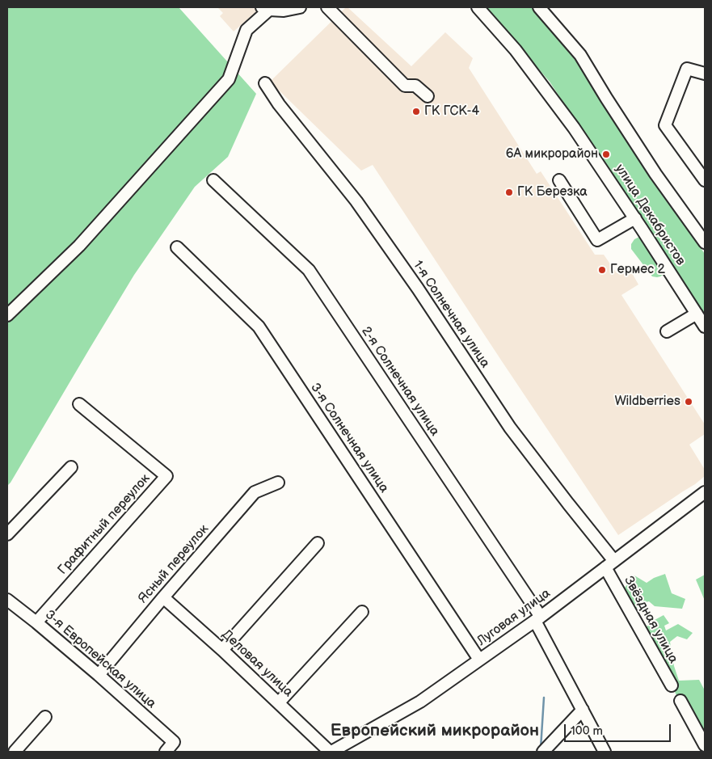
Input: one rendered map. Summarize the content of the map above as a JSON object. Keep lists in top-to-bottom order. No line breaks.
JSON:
{"streets":{"street":["улица Декабристов","1-я Солнечная улица","2-я Солнечная улица","3-я Солнечная улица","Графитный переулок","Ясный переулок","Луговая улица","Звёздная улица","3-я Европейская улица","Деловая улица"]},"crossings":[["1-я Солнечная улица","Луговая улица"],["1-я Солнечная улица","Звёздная улица"],["2-я Солнечная улица","Луговая улица"],["3-я Солнечная улица","Луговая улица"],["Графитный переулок","3-я Европейская улица"],["Ясный переулок","3-я Европейская улица"],["Ясный переулок","Деловая улица"],["Луговая улица","Звёздная улица"],["Луговая улица","Деловая улица"]],"districts":["Европейский микрорайон"],"places":["ГК ГСК-4","6А микрорайон","ГК Березка","Гермес 2","Wildberries"],"scale_bar":"100 m"}
